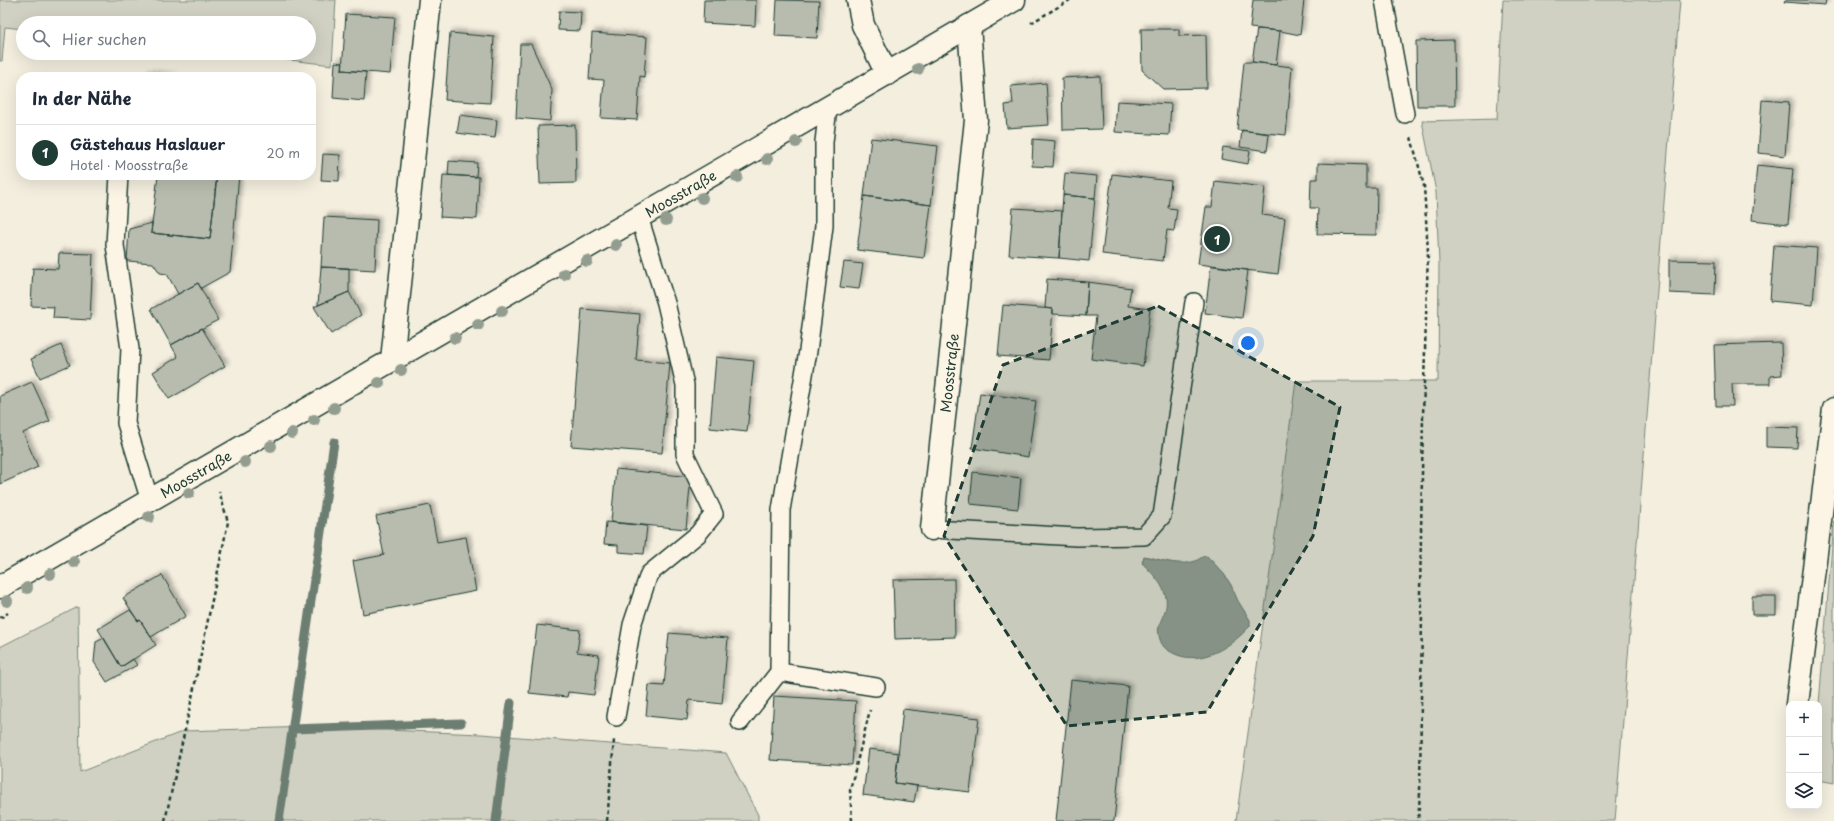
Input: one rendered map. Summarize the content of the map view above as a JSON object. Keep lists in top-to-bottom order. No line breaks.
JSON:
{"streets":{"street":["Moosstraße"]},"page":{"search":"Hier suchen","heading":"In der Nähe","list":[{"mark":"1","name":"Gästehaus Haslauer","note":"Hotel · Moosstraße","value":"20 m"}],"pins":"1","map_buttons":["+","−"]}}
